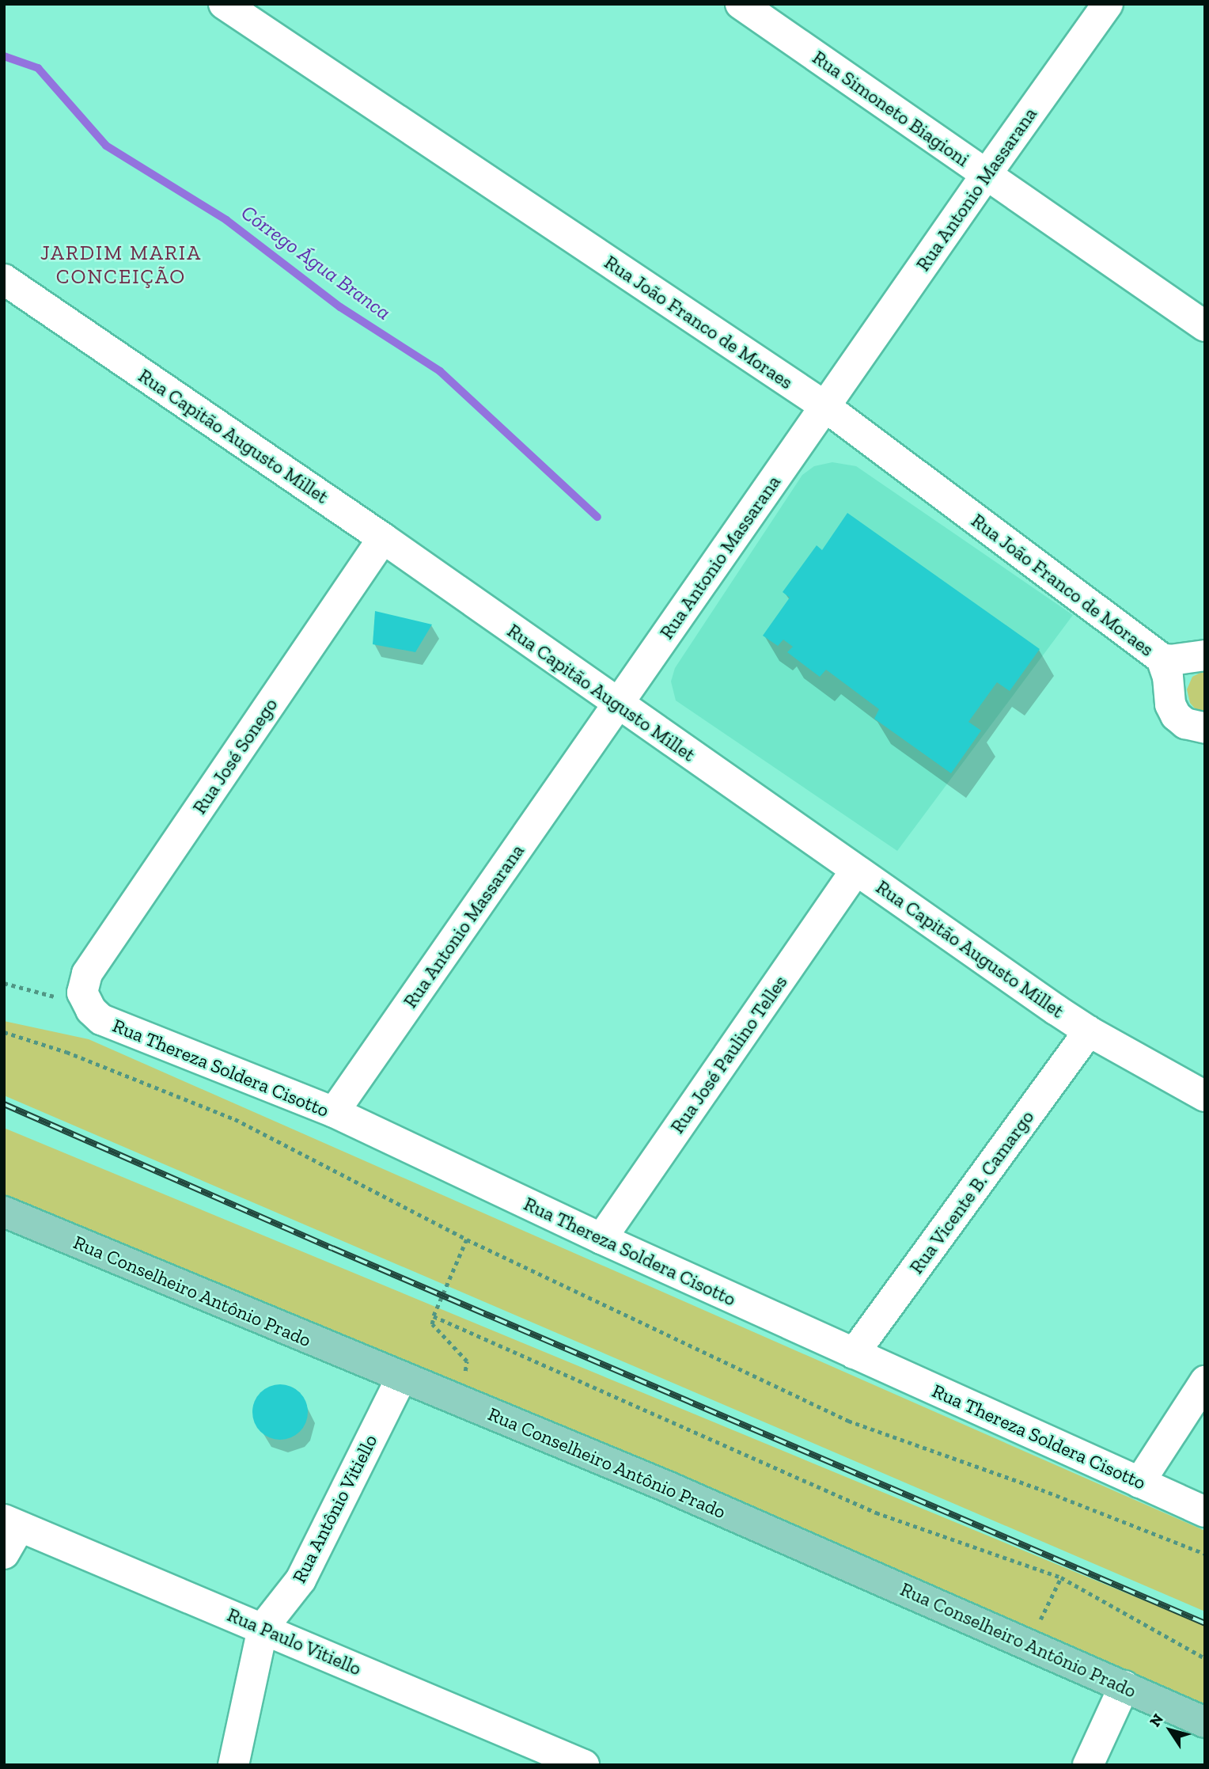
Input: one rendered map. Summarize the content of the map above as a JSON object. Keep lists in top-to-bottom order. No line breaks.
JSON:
{"streets":{"main road":["Rua Conselheiro Antônio Prado"],"street":["Rua Simoneto Biagioni","Rua Antonio Massarana","Rua João Franco de Moraes","Rua Capitão Augusto Millet","Rua José Sonego","Rua José Paulino Telles","Rua Thereza Soldera Cisotto","Rua Vicente B. Camargo","Rua Antônio Vitiello","Rua Paulo Vitiello"]},"crossings":[["Rua Simoneto Biagioni","Rua Antonio Massarana"],["Rua Antonio Massarana","Rua João Franco de Moraes"],["Rua Antonio Massarana","Rua Capitão Augusto Millet"],["Rua Antonio Massarana","Rua Thereza Soldera Cisotto"],["Rua Capitão Augusto Millet","Rua José Sonego"],["Rua Capitão Augusto Millet","Rua José Paulino Telles"],["Rua Capitão Augusto Millet","Rua Vicente B. Camargo"],["Rua José Sonego","Rua Thereza Soldera Cisotto"],["Rua José Paulino Telles","Rua Thereza Soldera Cisotto"],["Rua Thereza Soldera Cisotto","Rua Vicente B. Camargo"],["Rua Conselheiro Antônio Prado","Rua Antônio Vitiello"],["Rua Antônio Vitiello","Rua Paulo Vitiello"]],"districts":["JARDIM MARIA CONCEIÇÃO"],"water":["Córrego Água Branca"],"north":"top left"}
